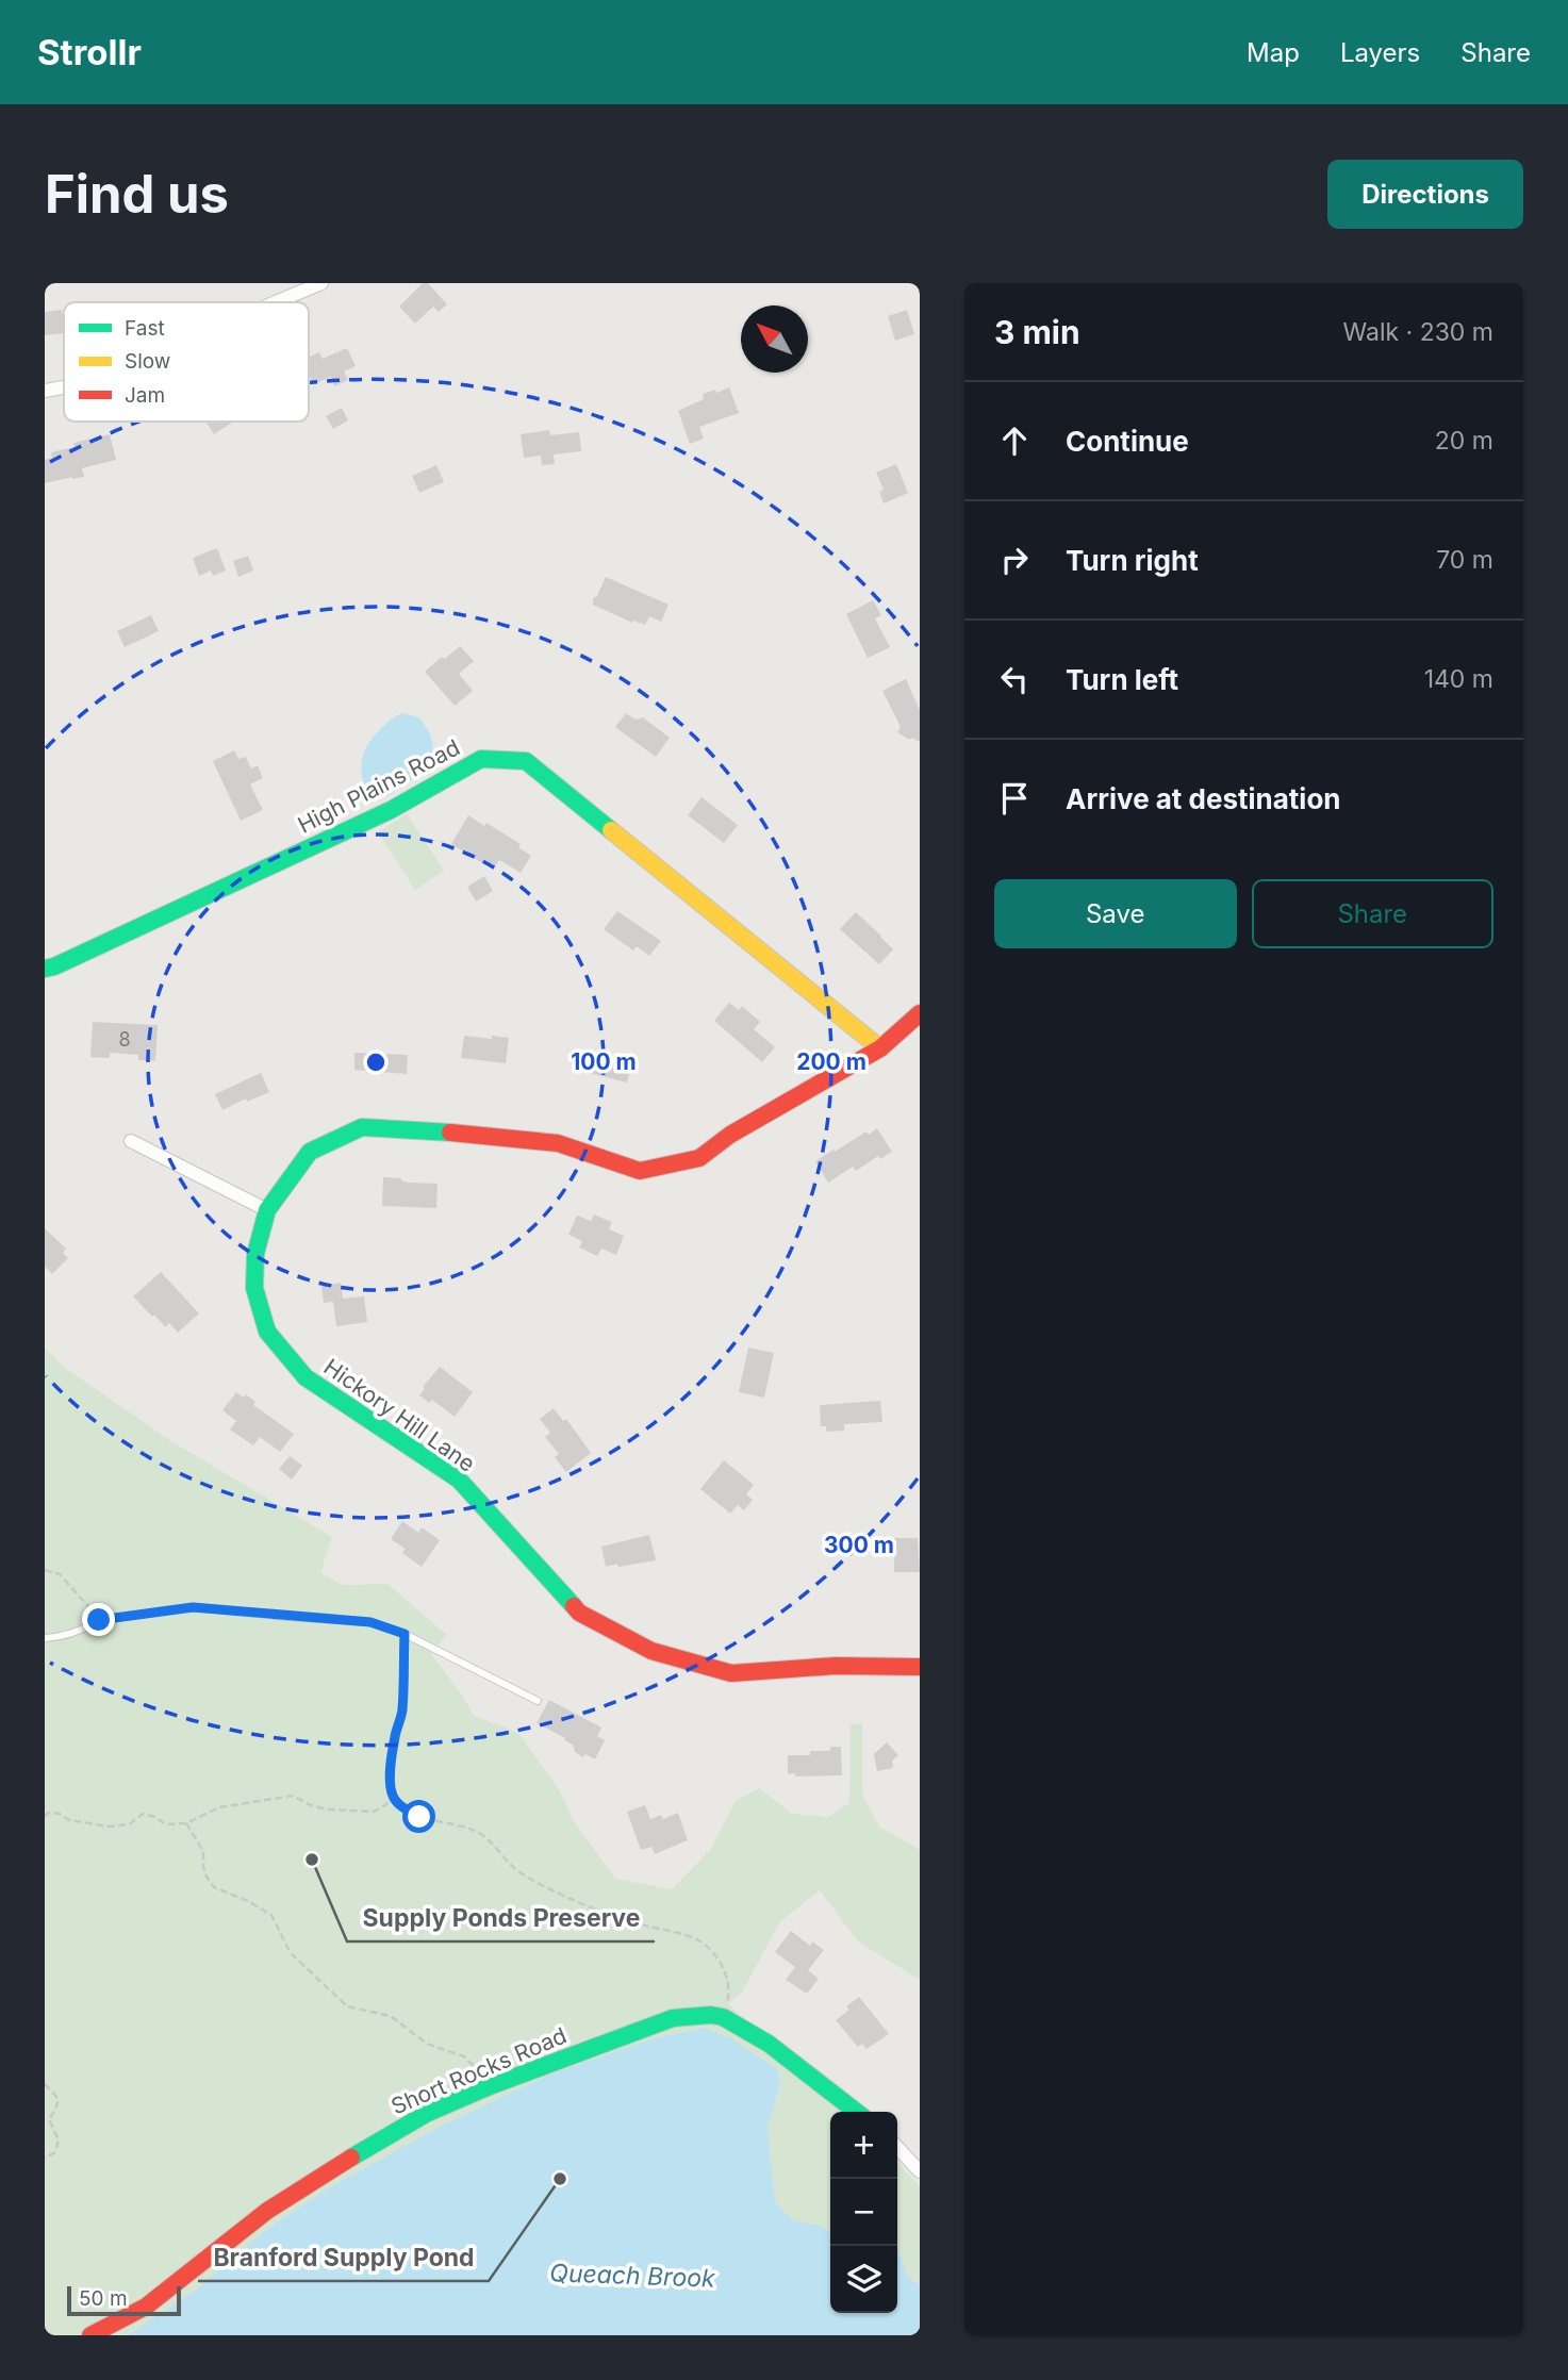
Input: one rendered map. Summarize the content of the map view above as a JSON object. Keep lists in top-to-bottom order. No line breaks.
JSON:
{"streets":{"street":["High Plains Road","Hickory Hill Lane","Short Rocks Road"]},"crossings":[["High Plains Road","Hickory Hill Lane"]],"water":["Queach Brook"],"places":["Supply Ponds Preserve","Branford Supply Pond"],"house_numbers":["8"],"legend":["Fast","Slow","Jam"],"scale_bar":"50 m","north":"top left","page":{"header":"Strollr","nav":["Map","Layers","Share"],"buttons":["Directions",["Save","Share"]],"title":"Find us","heading":["3 min","Walk · 230 m"],"list":[["Continue","20 m"],["Turn right","70 m"],["Turn left","140 m"],"Arrive at destination"],"map_buttons":["+","−"],"scale":"50 m"},"rings":["100 m","200 m","300 m"]}
